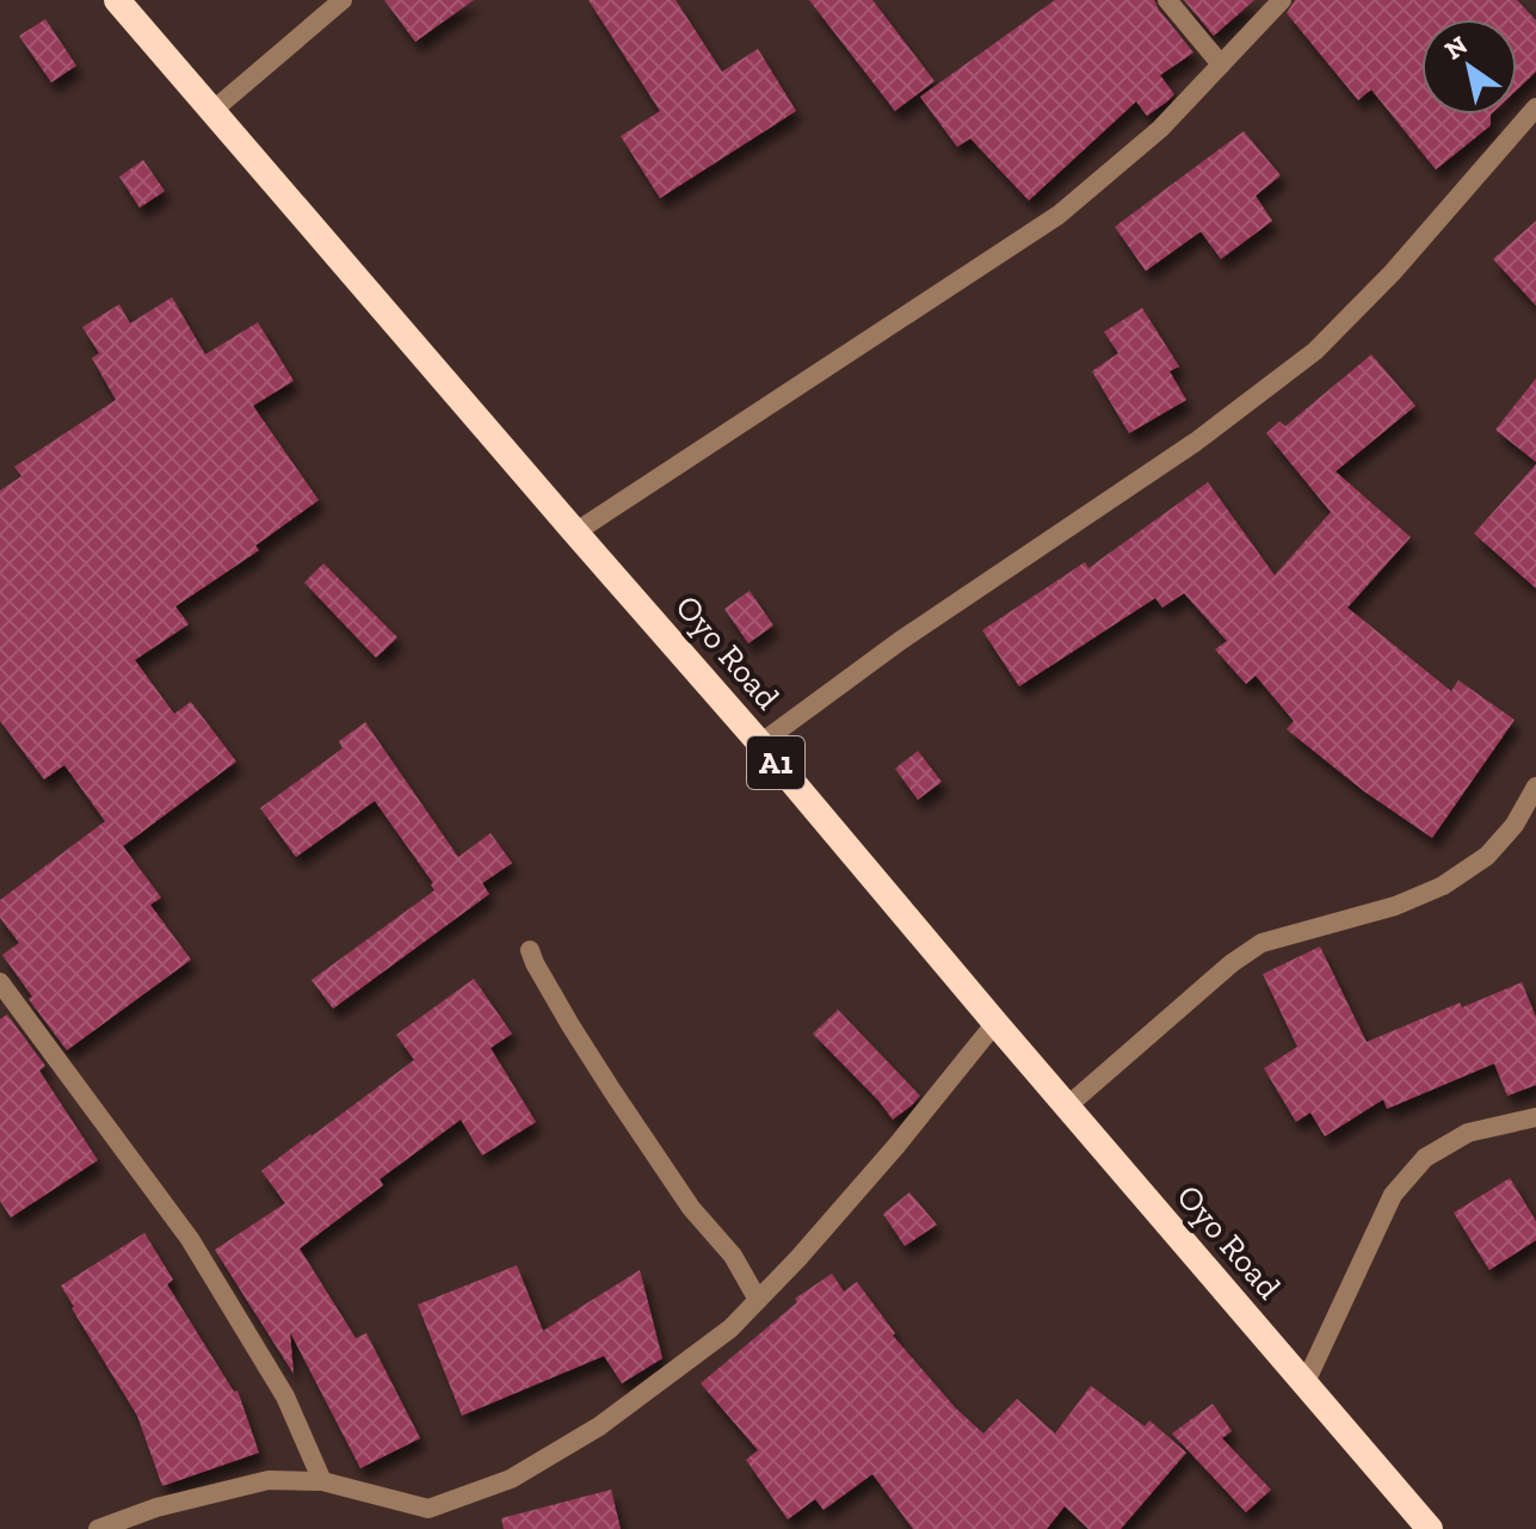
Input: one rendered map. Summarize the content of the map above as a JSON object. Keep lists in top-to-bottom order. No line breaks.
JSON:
{"streets":{"highway":["Oyo Road","A1"]},"north":"top left"}
